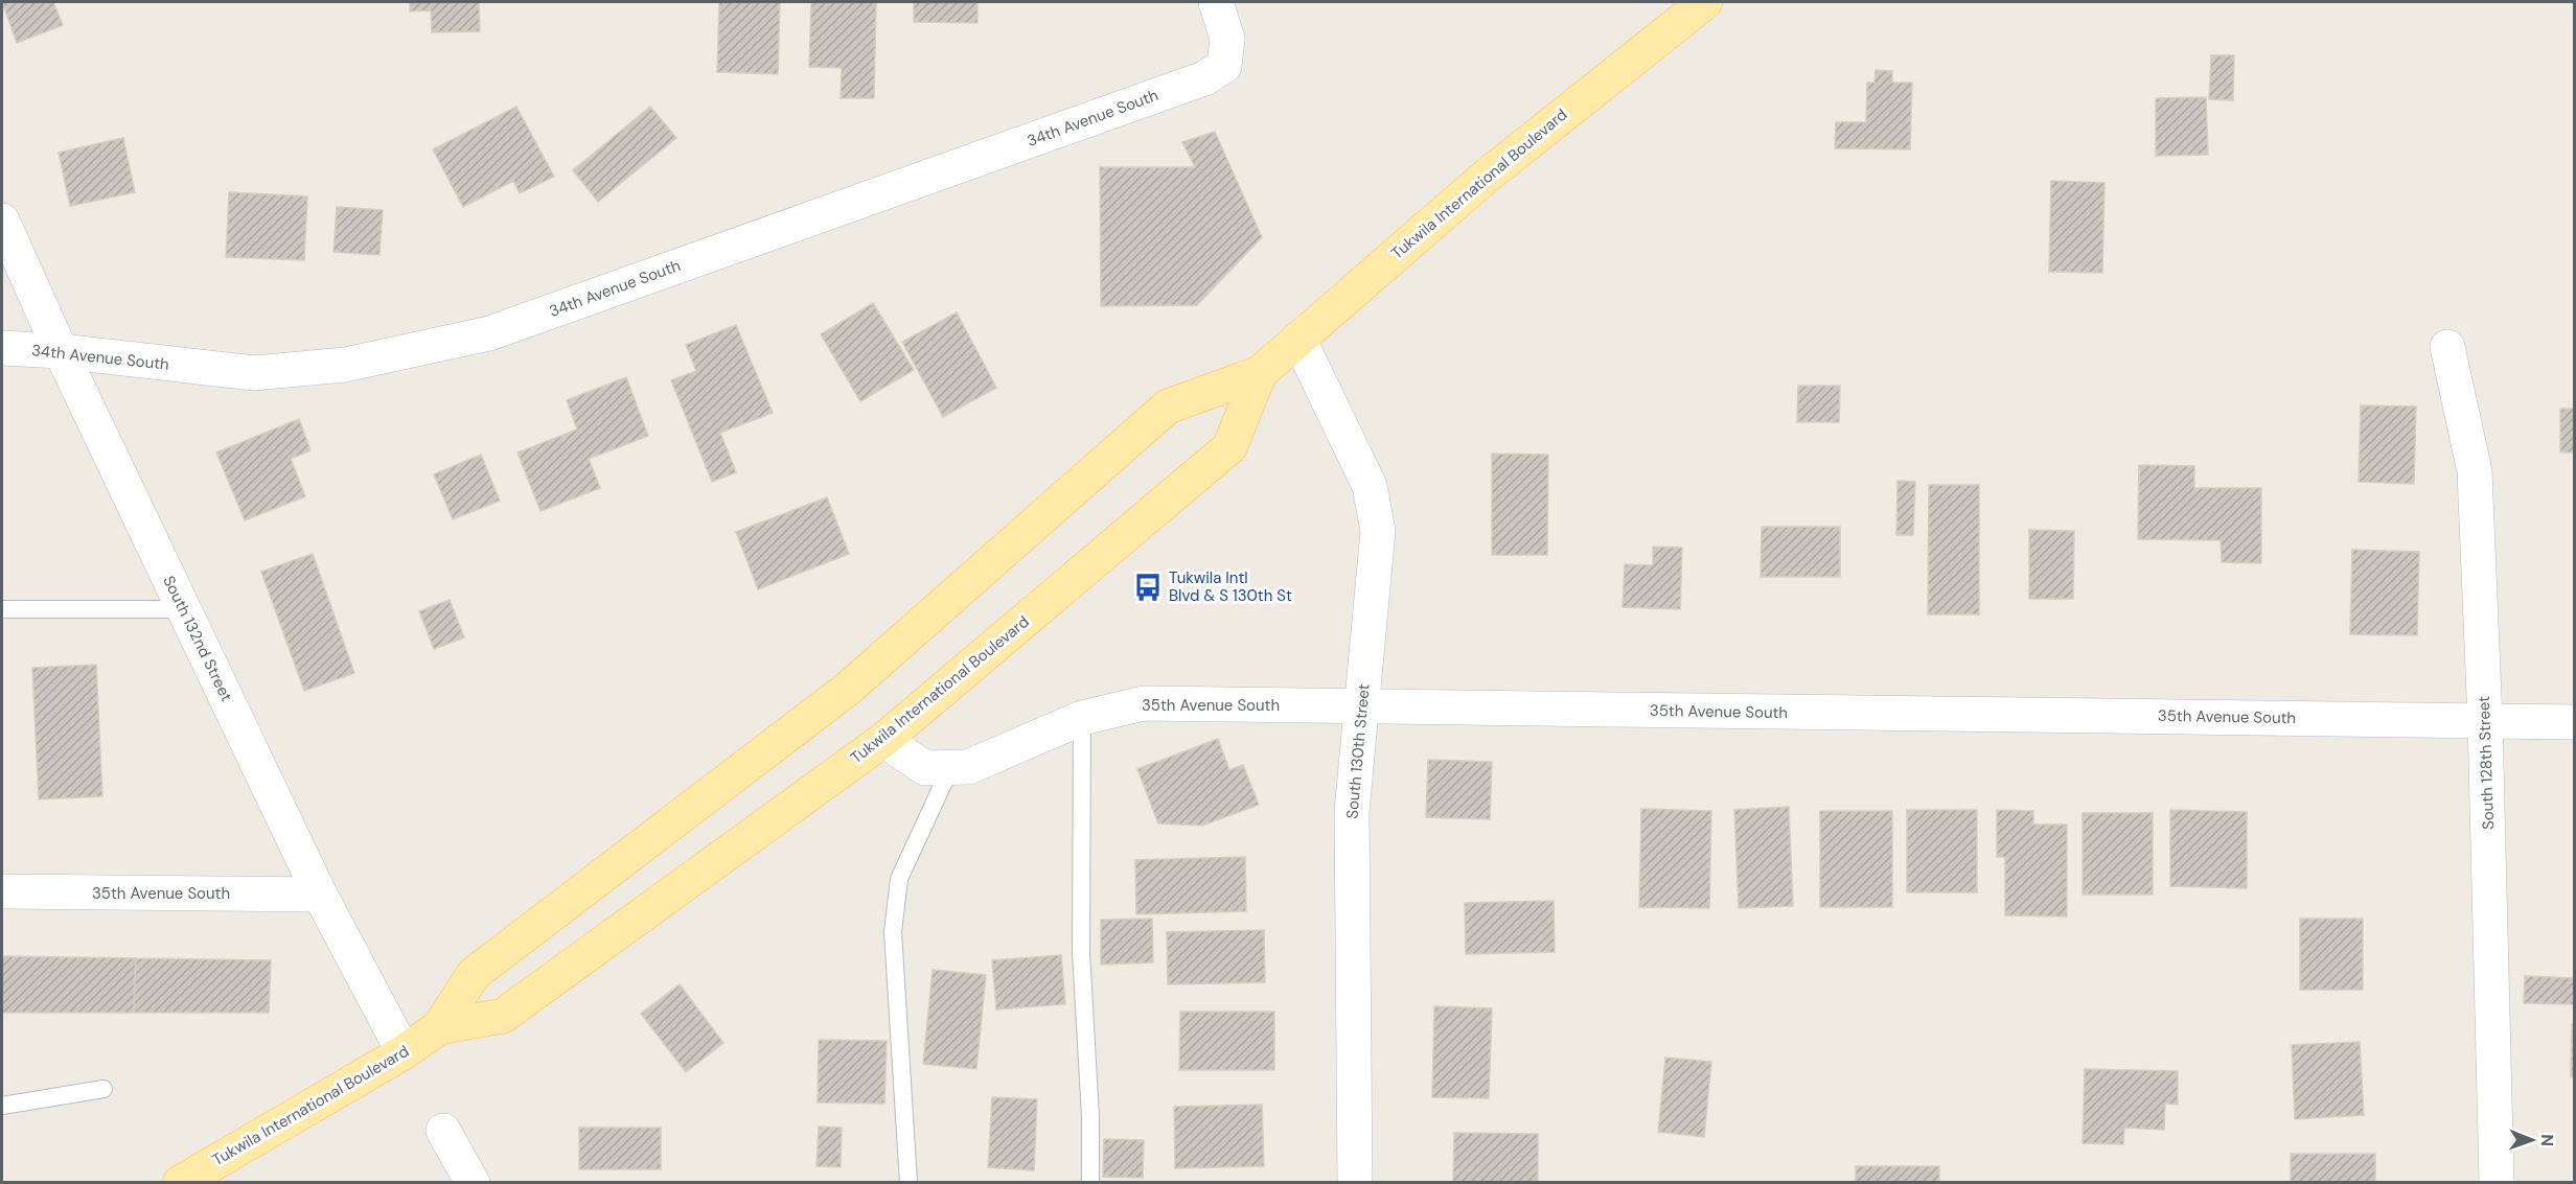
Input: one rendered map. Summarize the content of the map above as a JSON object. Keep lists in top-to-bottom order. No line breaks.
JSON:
{"streets":{"main road":["Tukwila International Boulevard"],"street":["34th Avenue South","South 132nd Street","35th Avenue South","South 130th Street","South 128th Street"]},"crossings":[["34th Avenue South","South 132nd Street"],["Tukwila International Boulevard","South 132nd Street"],["Tukwila International Boulevard","35th Avenue South"],["Tukwila International Boulevard","South 130th Street"],["South 132nd Street","35th Avenue South"],["35th Avenue South","South 130th Street"],["35th Avenue South","South 128th Street"]],"places":{"bus stop":["Tukwila Intl Blvd & S 130th St"]},"north":"right"}
